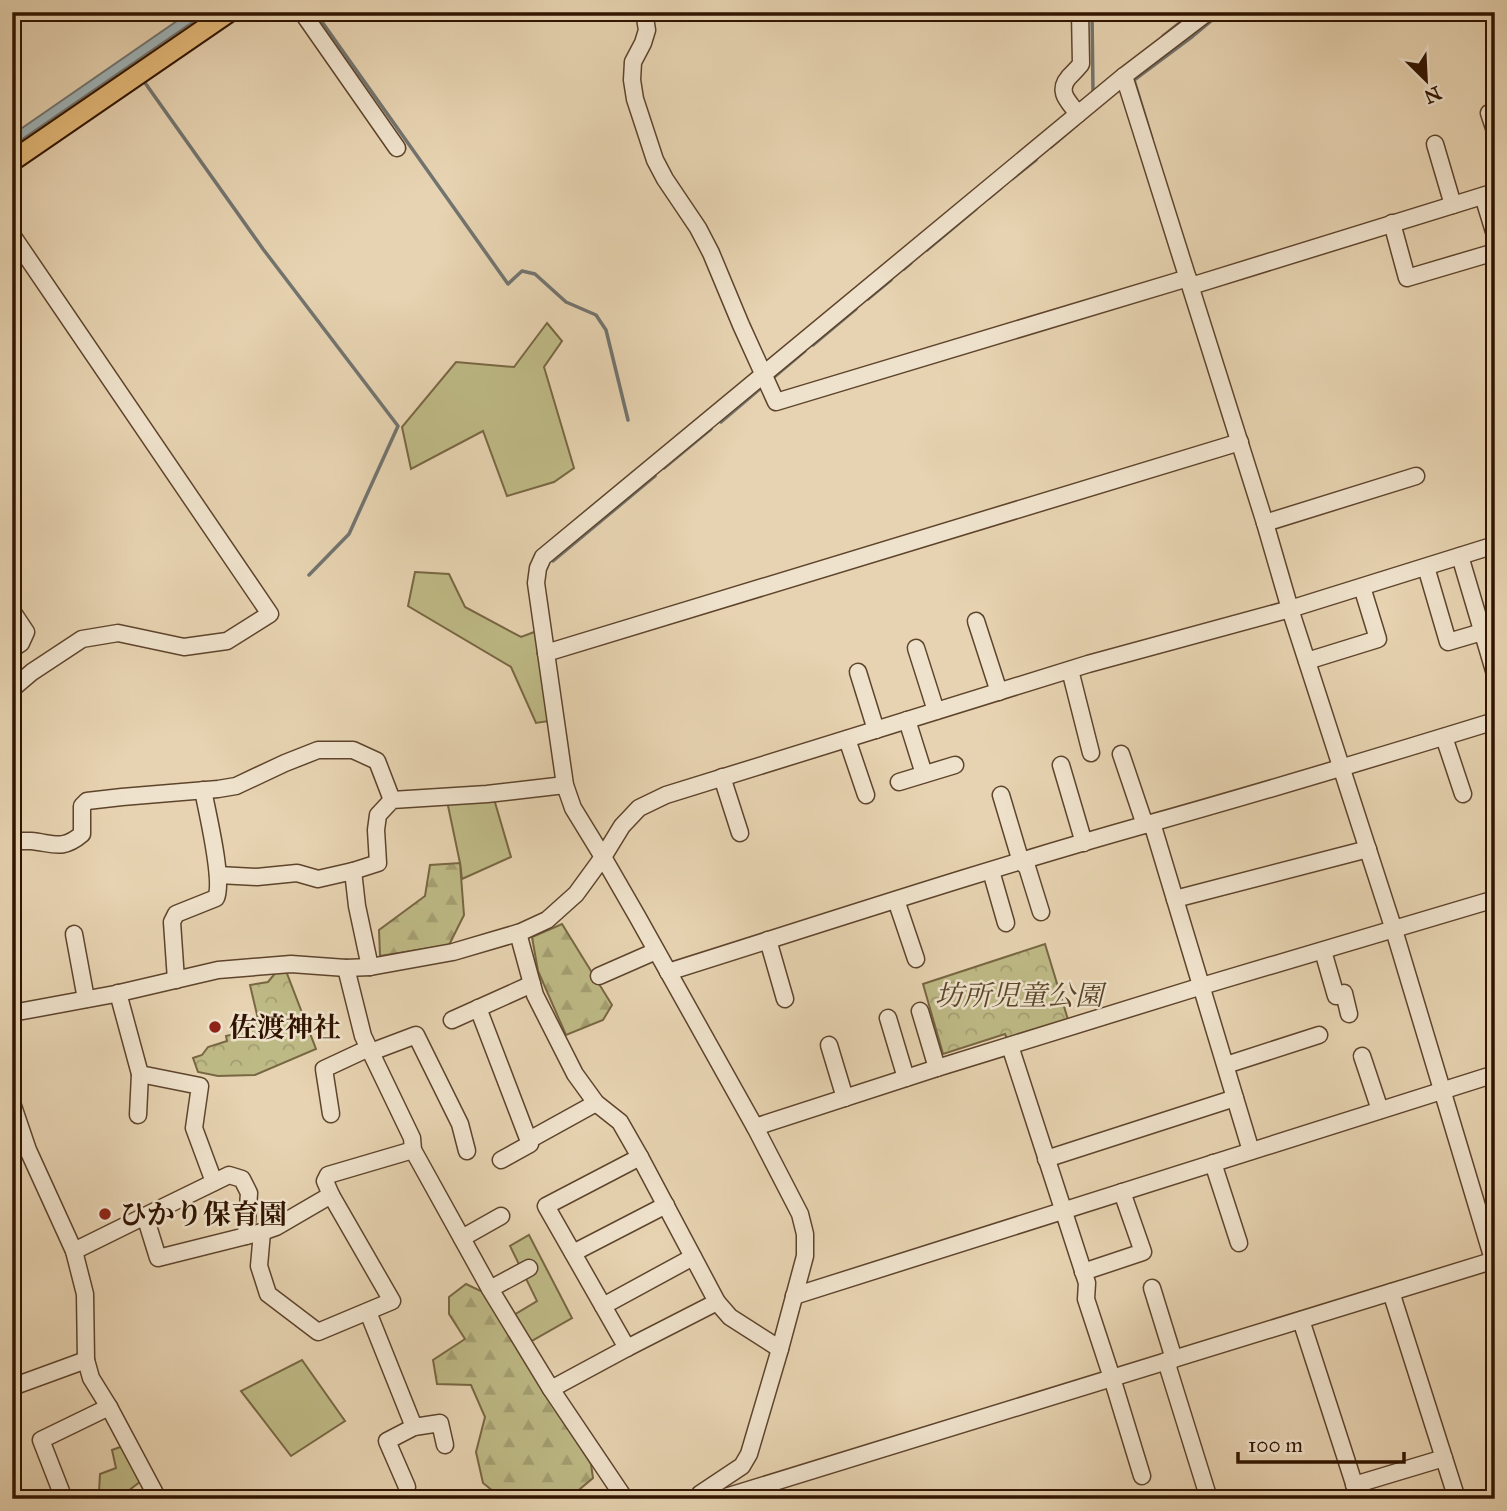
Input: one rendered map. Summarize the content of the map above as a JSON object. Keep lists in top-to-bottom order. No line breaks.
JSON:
{"parks":["坊所児童公園"],"places":["佐渡神社","ひかり保育園"],"scale_bar":"100 m","north":"bottom right"}
